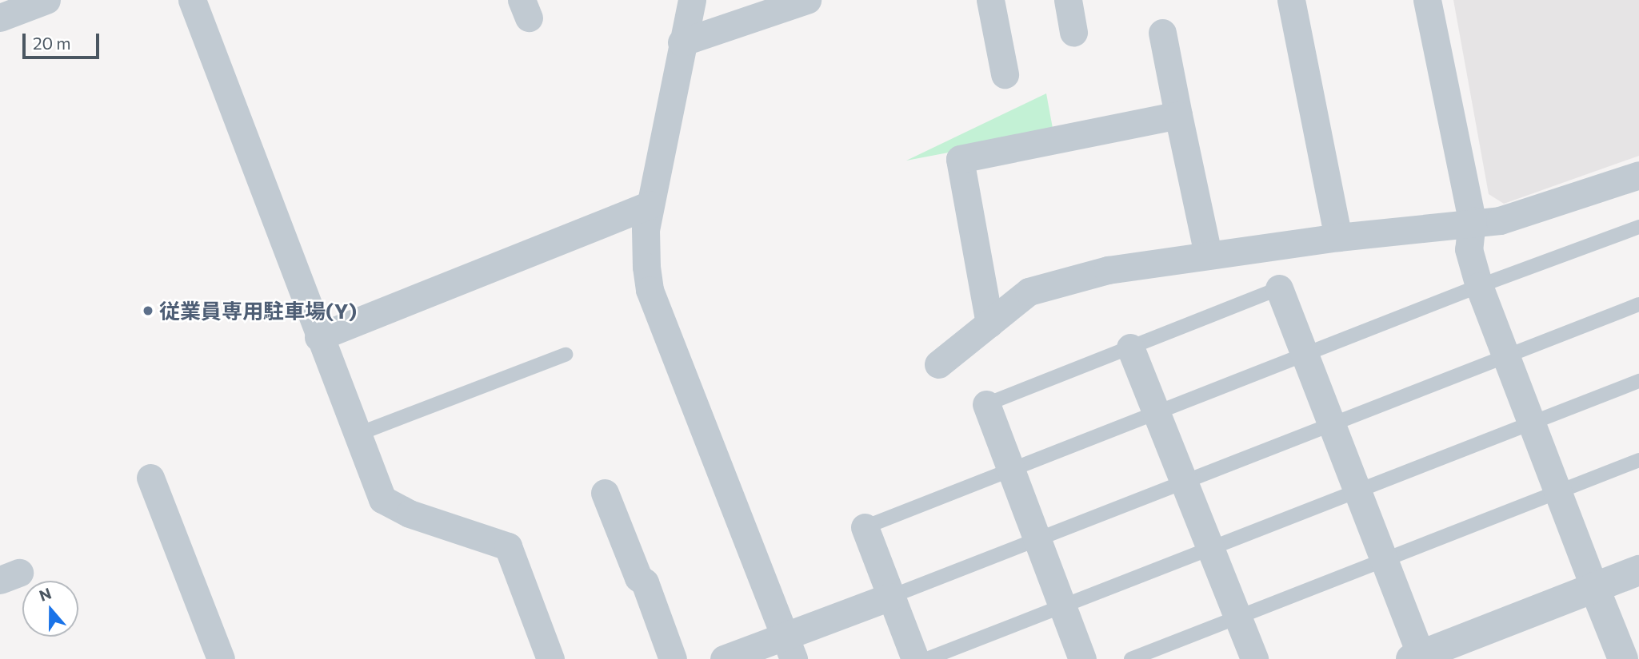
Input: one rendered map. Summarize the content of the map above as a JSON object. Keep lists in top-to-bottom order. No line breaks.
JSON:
{"places":["従業員専用駐車場(Y)"],"scale_bar":"20 m","north":"top"}
